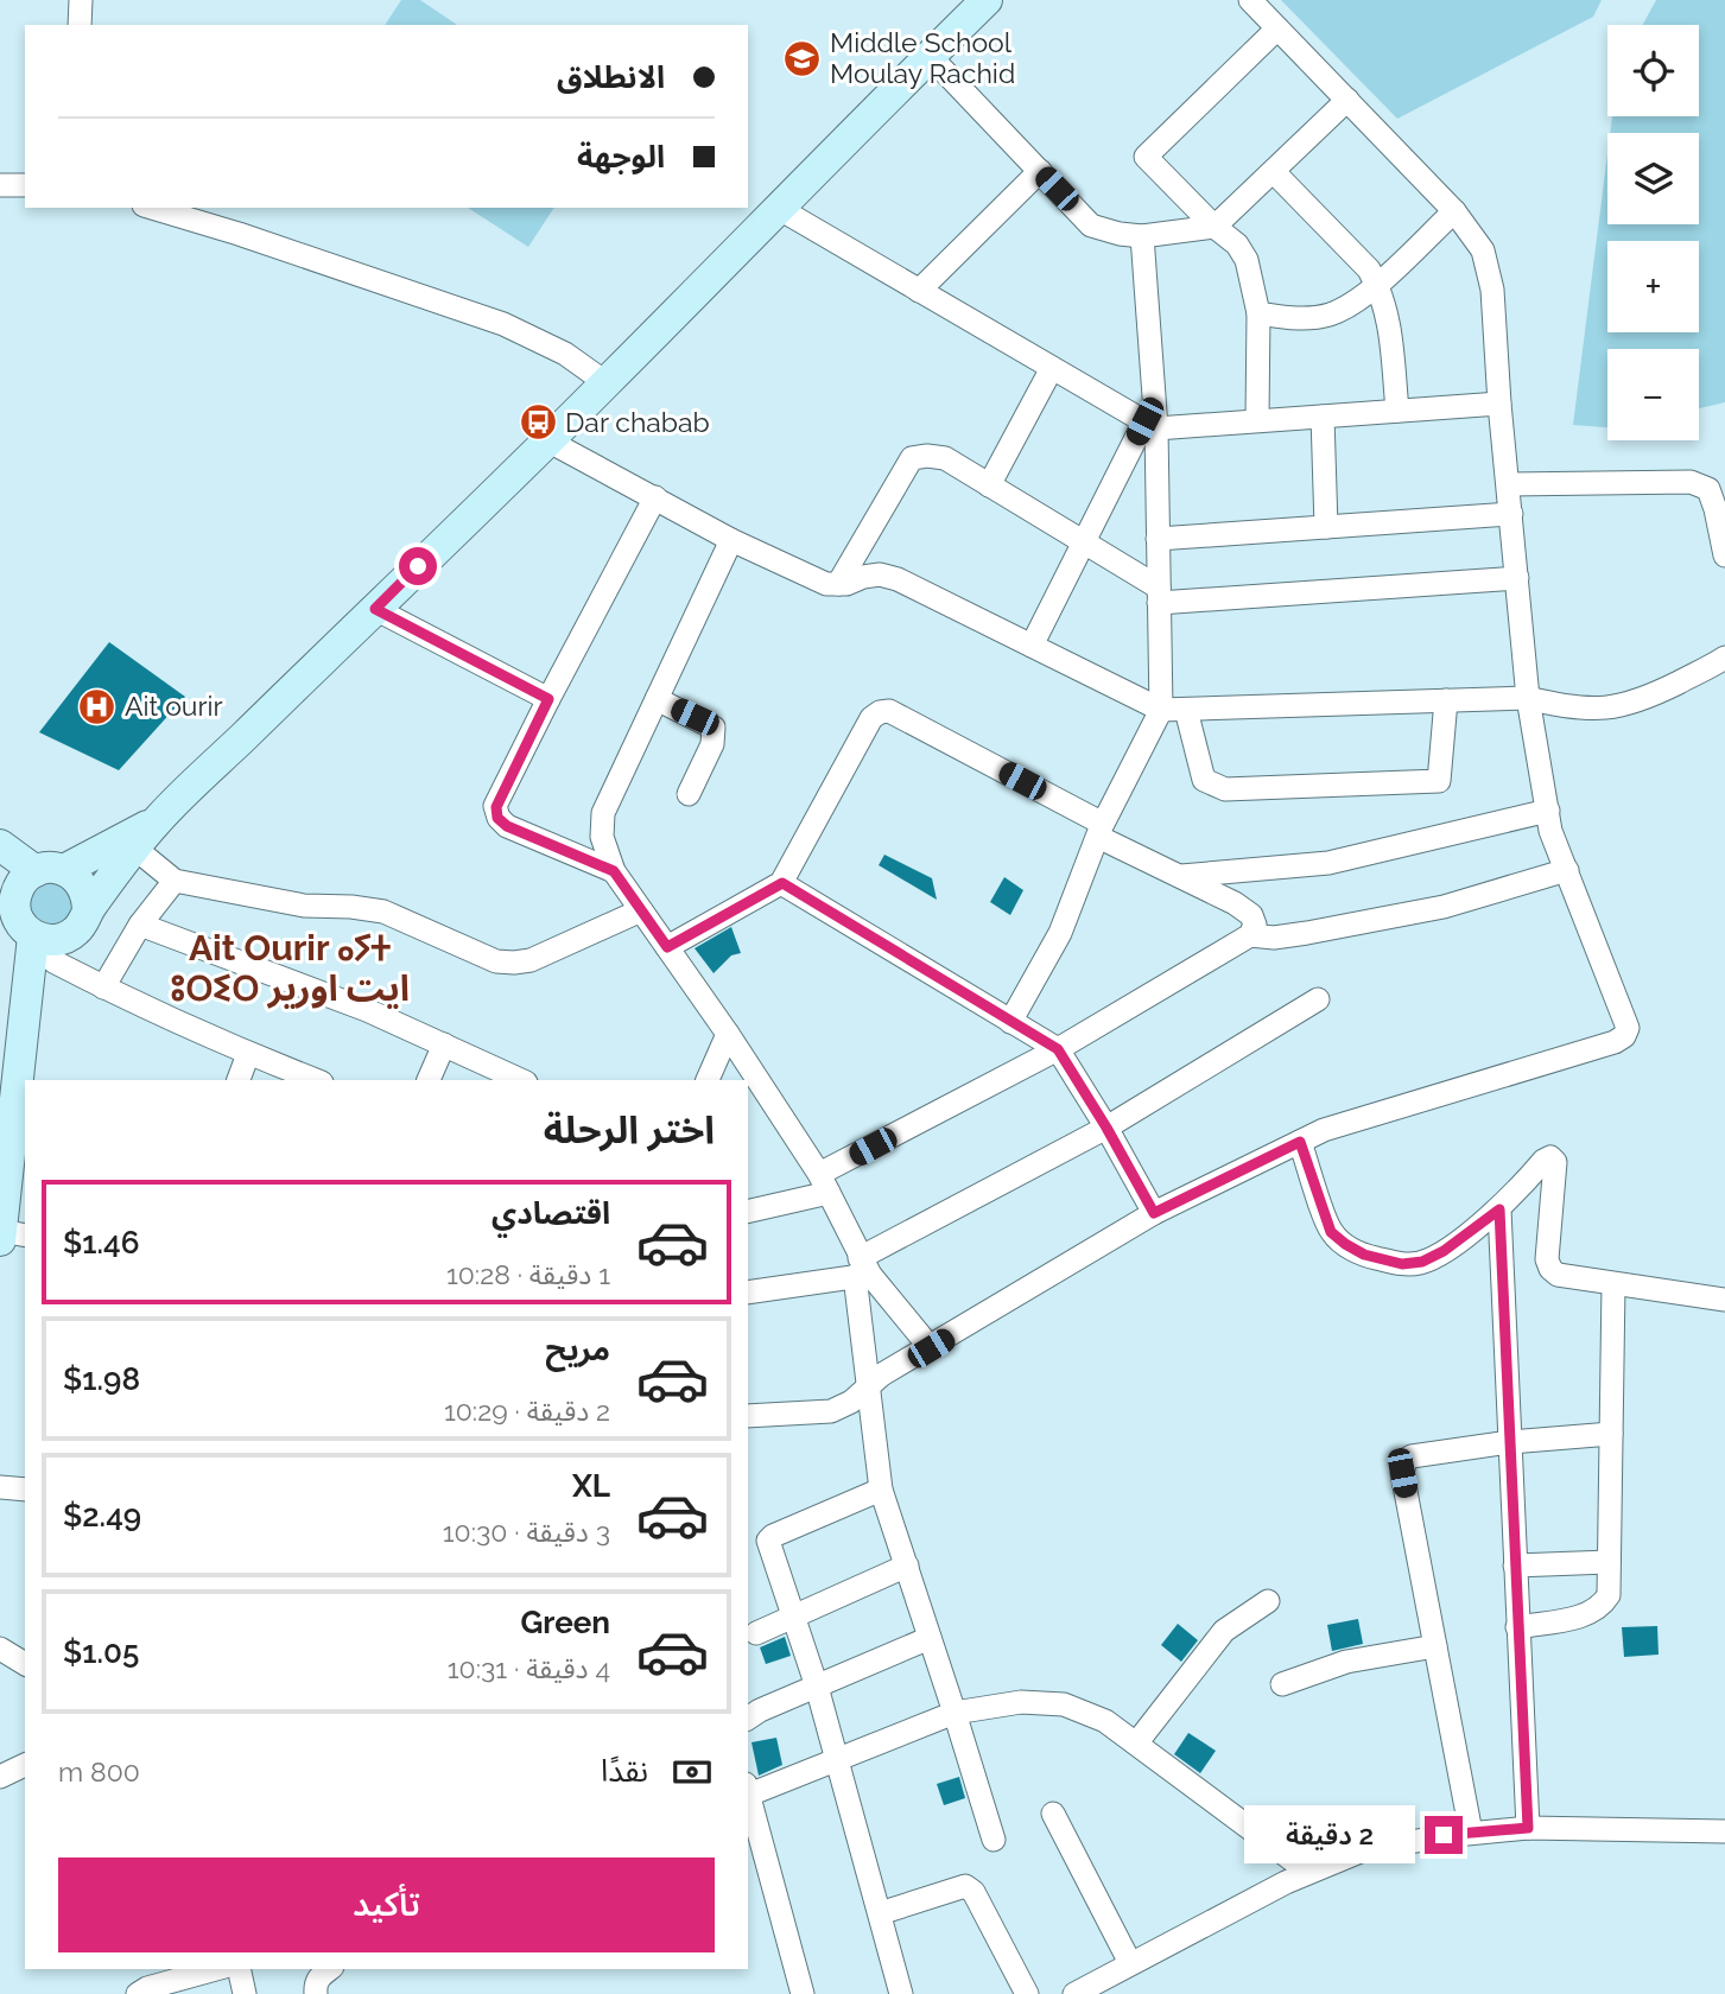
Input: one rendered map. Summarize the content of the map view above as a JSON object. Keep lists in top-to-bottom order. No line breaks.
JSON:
{"districts":["Ait Ourir ⴰⵢⵜ ⵓⵔⵉⵔ ايت اورير"],"places":{"school or university":["Middle School Moulay Rachid"],"bus stop":["Dar chabab"],"hospital":["Ait ourir"]},"page":{"map_buttons":["+","−"],"banner":["الانطلاق","الوجهة"],"heading":"اختر الرحلة","list":[{"name":"اقتصادي","note":"1 دقيقة · 10:28","value":"$1.46"},{"name":"مريح","note":"2 دقيقة · 10:29","value":"$1.98"},{"name":"XL","note":"3 دقيقة · 10:30","value":"$2.49"},{"name":"Green","note":"4 دقيقة · 10:31","value":"$1.05"}],"pay":["نقدًا","800 m"],"bubble":"2 دقيقة","buttons":"تأكيد"}}
